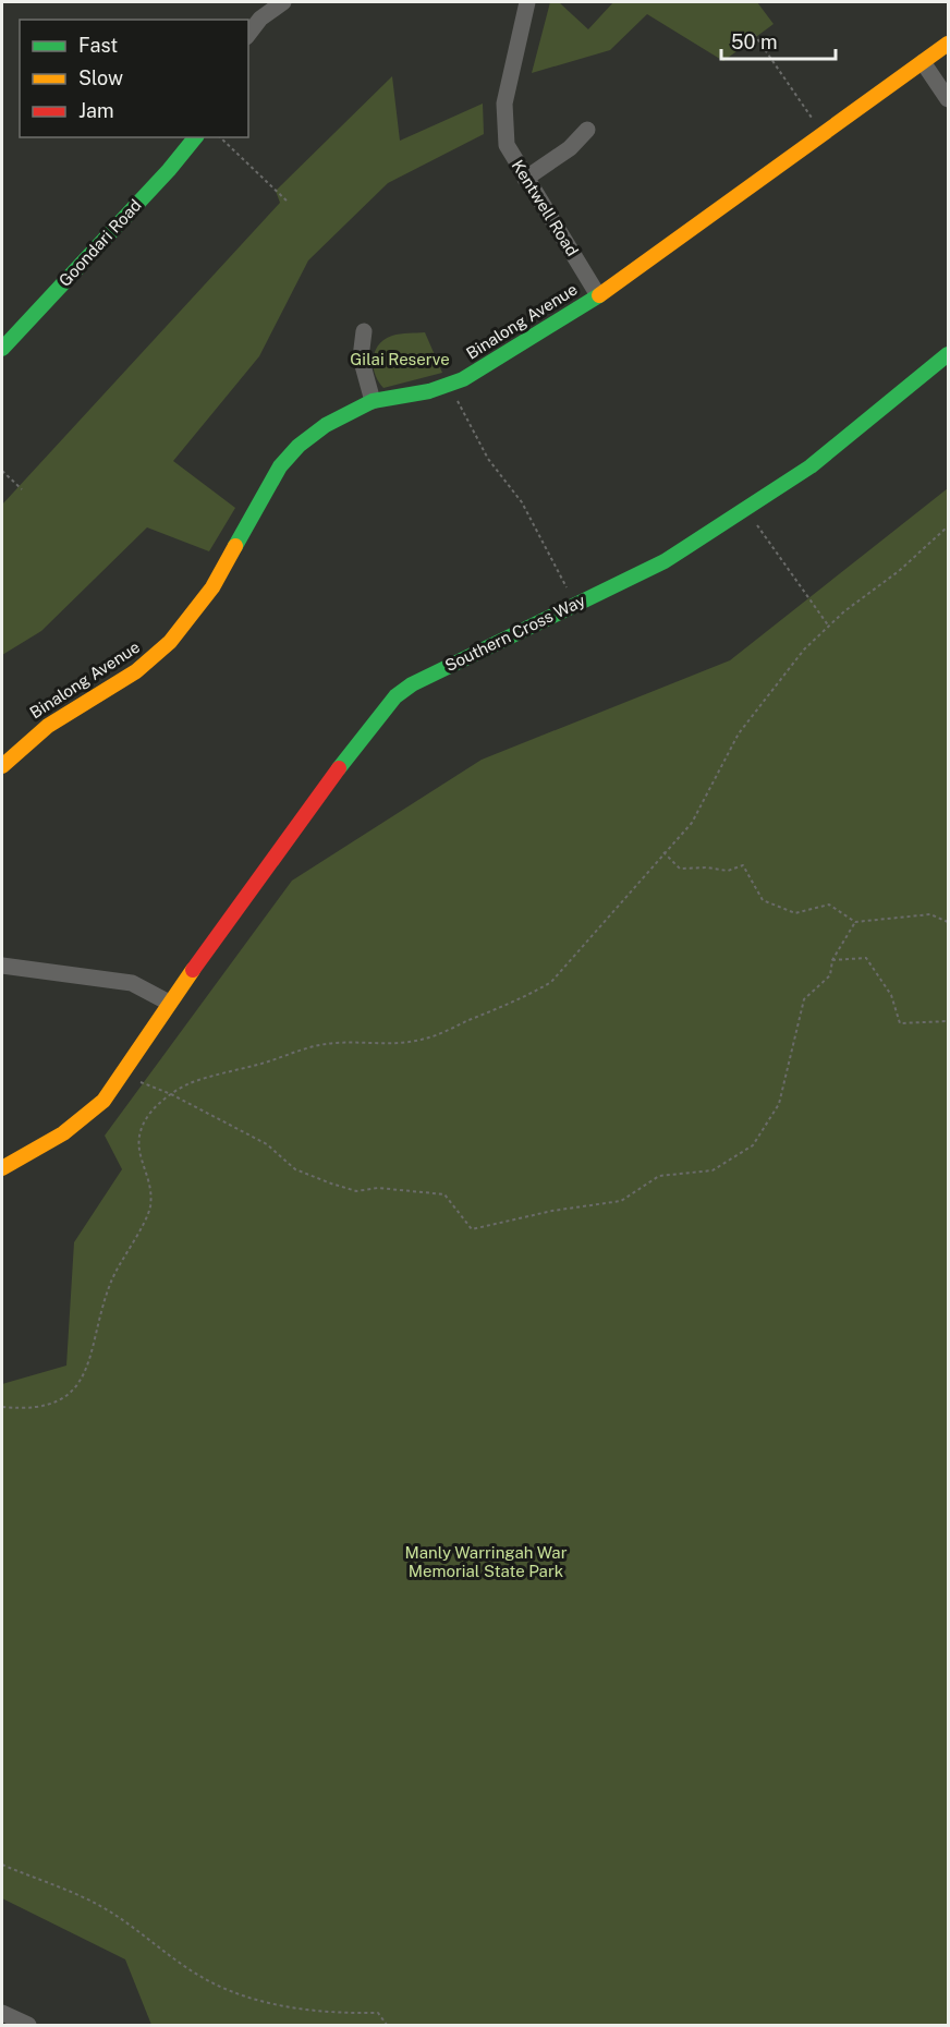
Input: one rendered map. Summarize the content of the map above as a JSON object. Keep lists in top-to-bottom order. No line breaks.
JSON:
{"streets":{"street":["Kentwell Road","Goondari Road","Binalong Avenue","Southern Cross Way"]},"crossings":[["Kentwell Road","Binalong Avenue"]],"parks":["Gilai Reserve","Manly Warringah War Memorial State Park"],"legend":["Fast","Slow","Jam"],"scale_bar":"50 m"}
